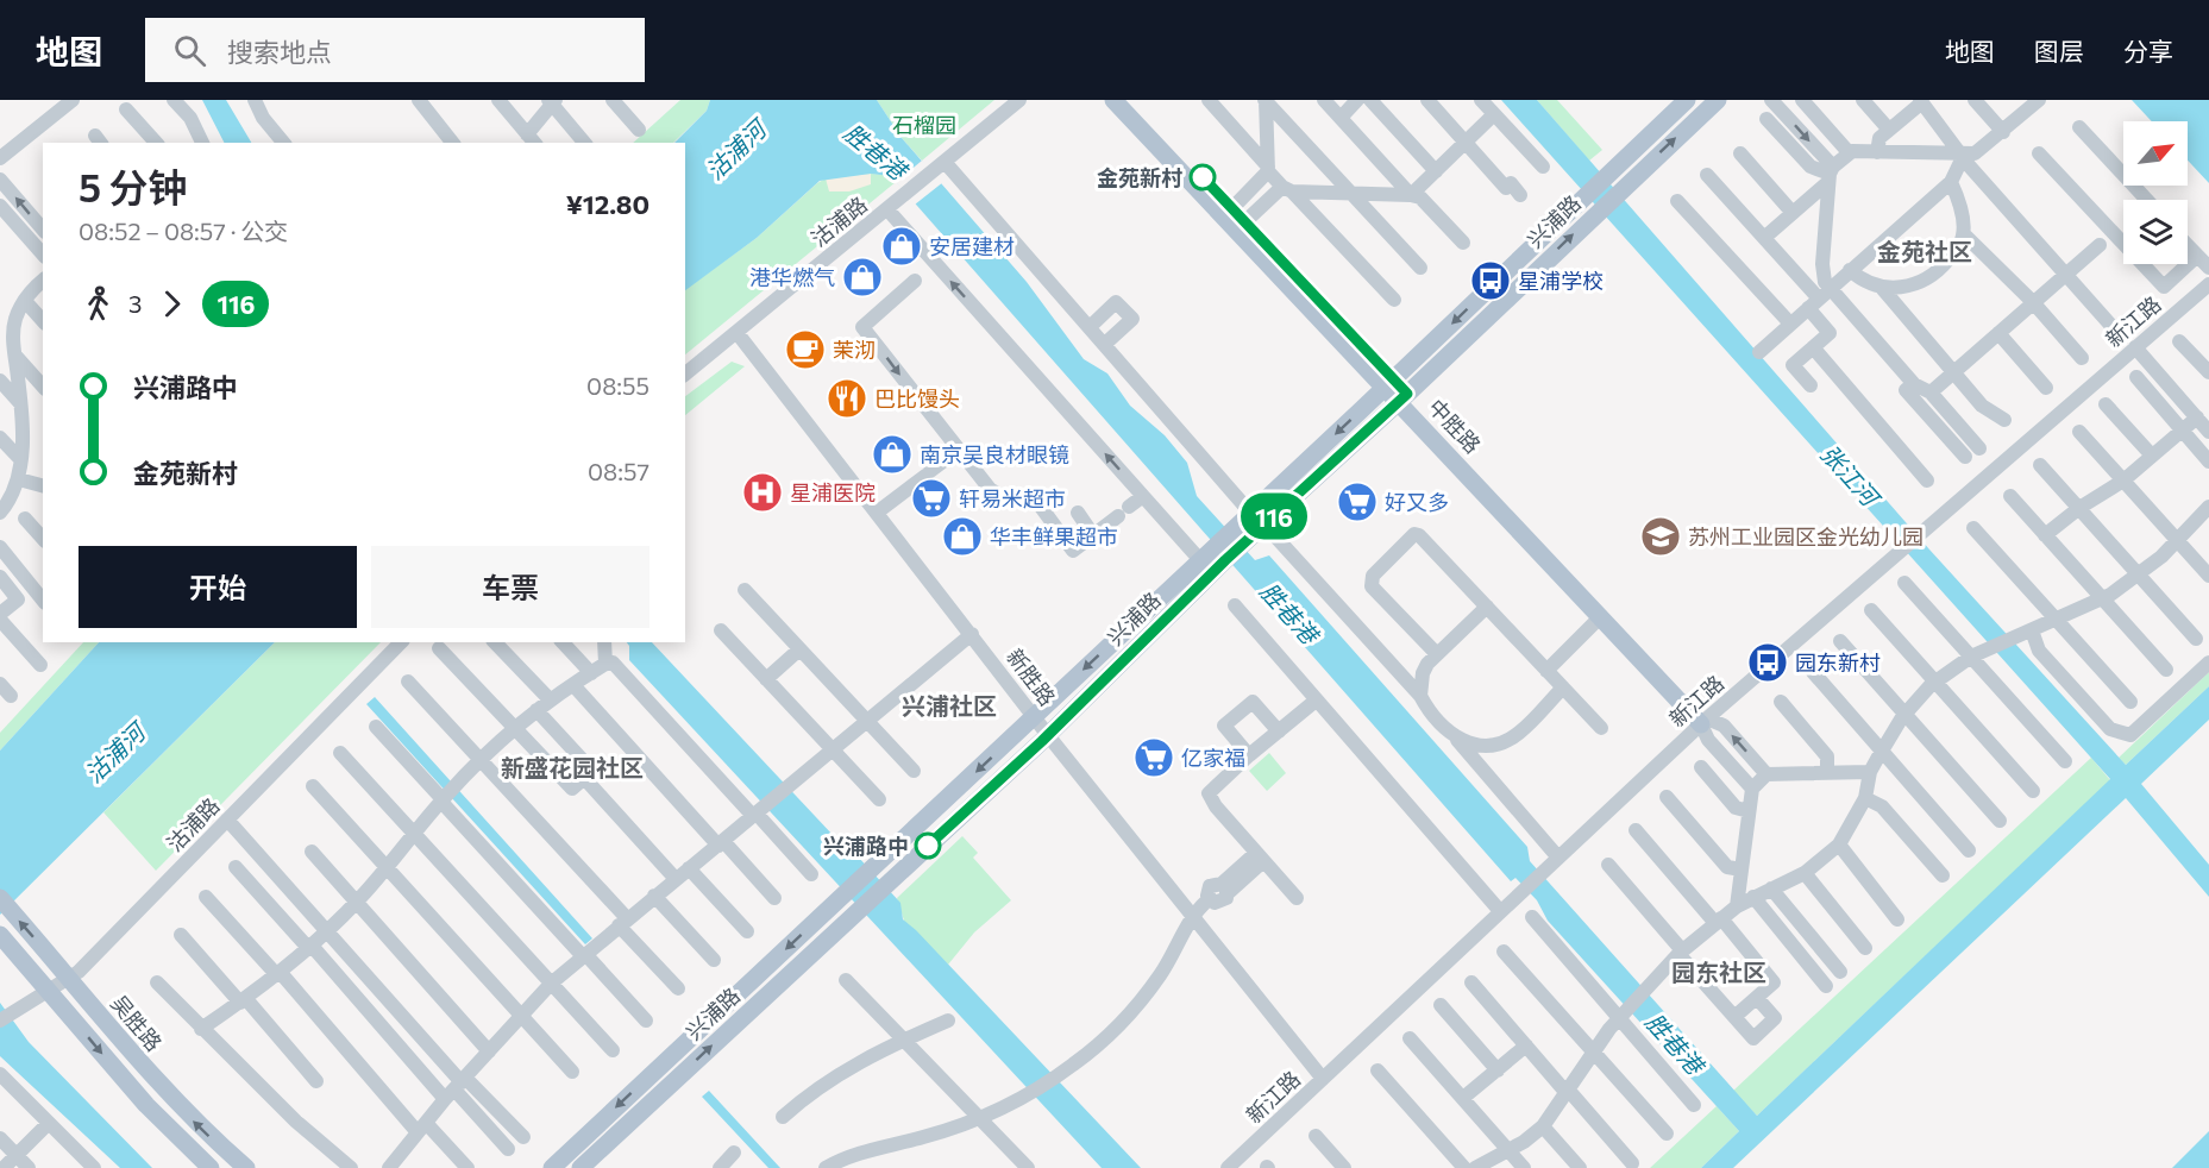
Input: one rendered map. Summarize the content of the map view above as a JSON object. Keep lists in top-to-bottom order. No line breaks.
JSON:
{"streets":{"main road":["兴浦路","中胜路","吴胜路"],"street":["沽浦路","新江路","新胜路"]},"crossings":[["沽浦路","新胜路"],["沽浦路","吴胜路"],["兴浦路","中胜路"],["兴浦路","新胜路"],["新江路","中胜路"],["新江路","新胜路"]],"districts":["金苑社区","兴浦社区","新盛花园社区","园东社区"],"water":["沽浦河","胜巷港","张江河"],"parks":["石榴园"],"places":{"other":["金苑新村","兴浦路中"],"shop":["安居建材","港华燃气","南京吴良材眼镜","华丰鲜果超市"],"bus stop":["星浦学校","园东新村"],"cafe":["茉沏"],"restaurant":["巴比馒头"],"hospital":["星浦医院"],"supermarket":["轩易米超市","好又多","亿家福"],"school or university":["苏州工业园区金光幼儿园"]},"lines":["bus line 116"],"north":"top right","page":{"header":"地图","search":"搜索地点","nav":["地图","图层","分享"],"on_map":"116","heading":["5 分钟","08:52 – 08:57 · 公交","¥12.80"],"legs":["3","116"],"list":[{"name":"兴浦路中","value":"08:55"},{"name":"金苑新村","value":"08:57"}],"buttons":["开始","车票"]}}
